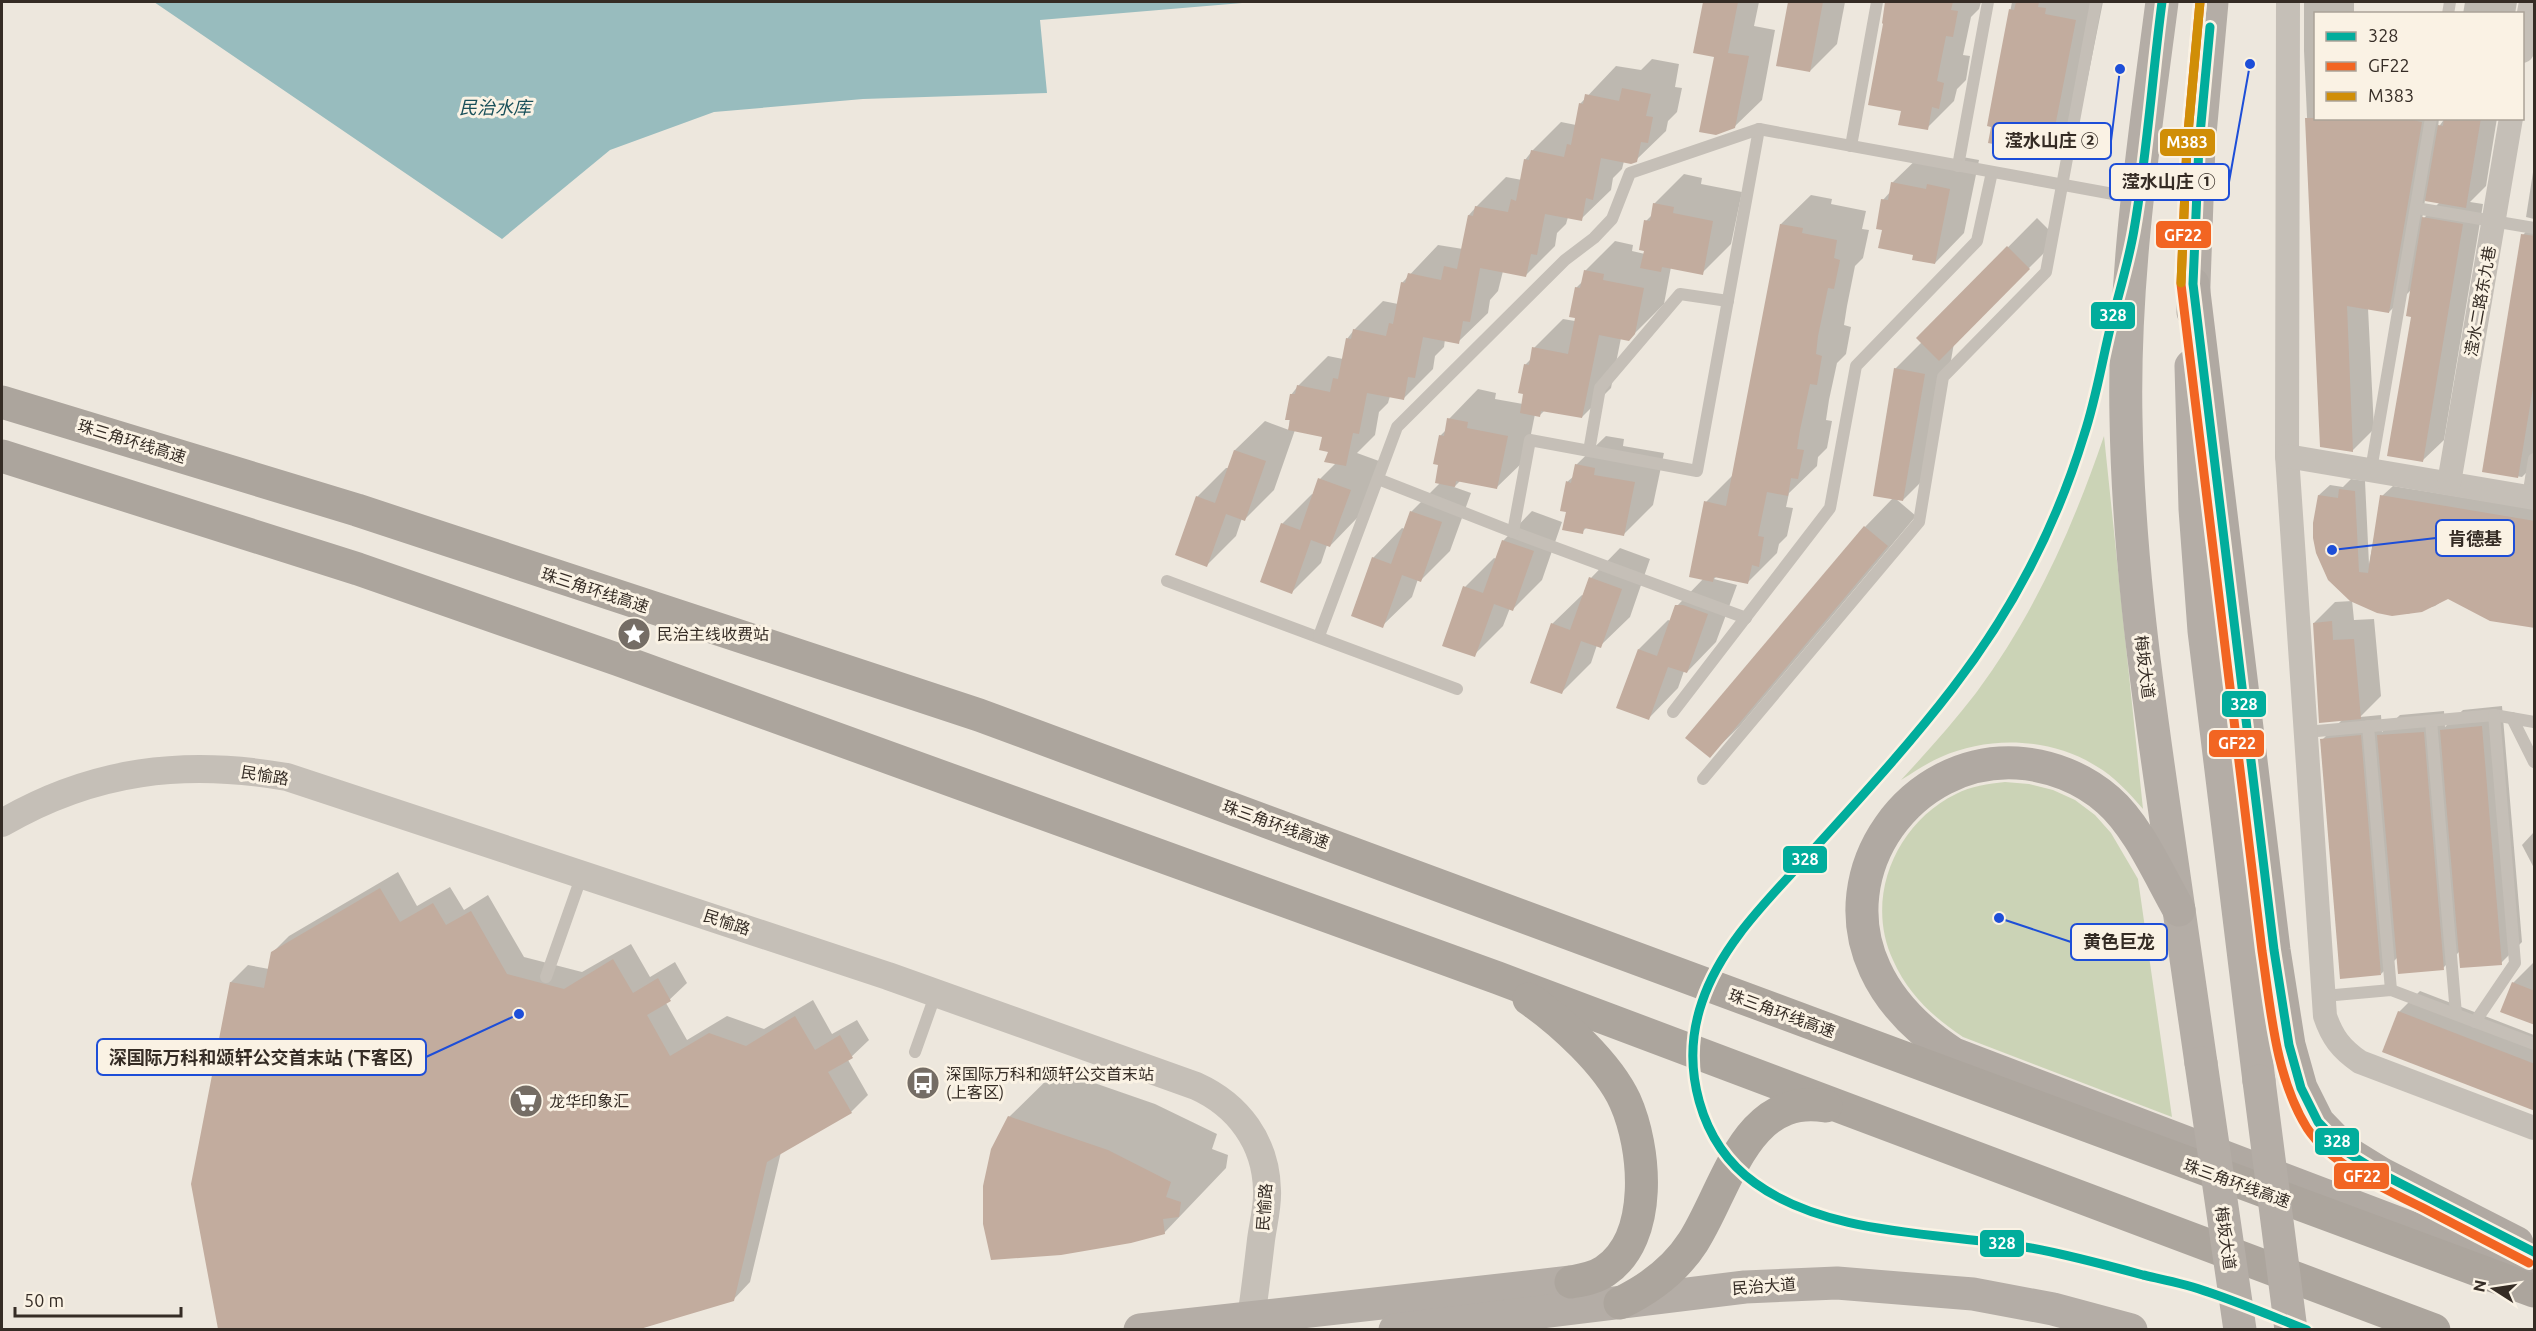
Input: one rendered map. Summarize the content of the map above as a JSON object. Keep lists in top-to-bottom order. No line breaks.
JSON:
{"streets":{"highway":["珠三角环线高速"],"main road":["梅坂大道","民治大道"],"street":["滢水二路东九巷","民愉路"]},"water":["民治水库"],"places":{"other":["滢水山庄 ①","滢水山庄 ②","肯德基","黄色巨龙","深国际万科和颂轩公交首末站 (下客区)"],"place":["民治主线收费站"],"bus stop":["深国际万科和颂轩公交首末站 (上客区)"],"supermarket":["龙华印象汇"]},"lines":["transit line 328","transit line GF22","transit line M383"],"legend":["328","GF22","M383"],"scale_bar":"50 m","north":"left"}
